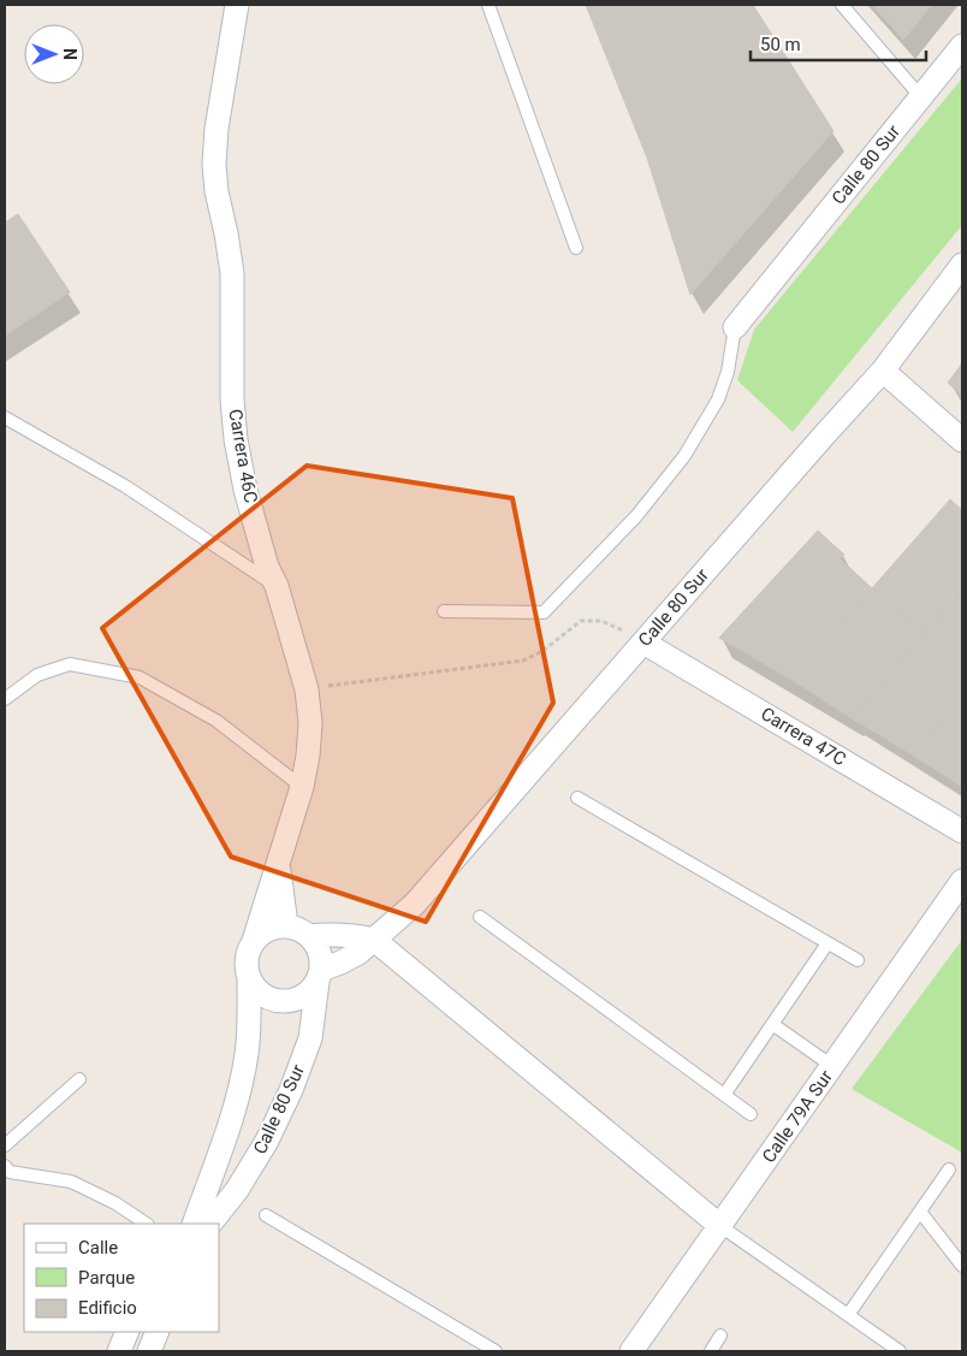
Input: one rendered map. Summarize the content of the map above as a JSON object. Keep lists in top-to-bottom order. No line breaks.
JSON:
{"streets":{"street":["Calle 80 Sur","Carrera 46C","Carrera 47C","Calle 79A Sur"]},"crossings":[["Calle 80 Sur","Carrera 46C"],["Calle 80 Sur","Carrera 47C"]],"legend":["Calle","Parque","Edificio"],"scale_bar":"50 m","north":"right"}
